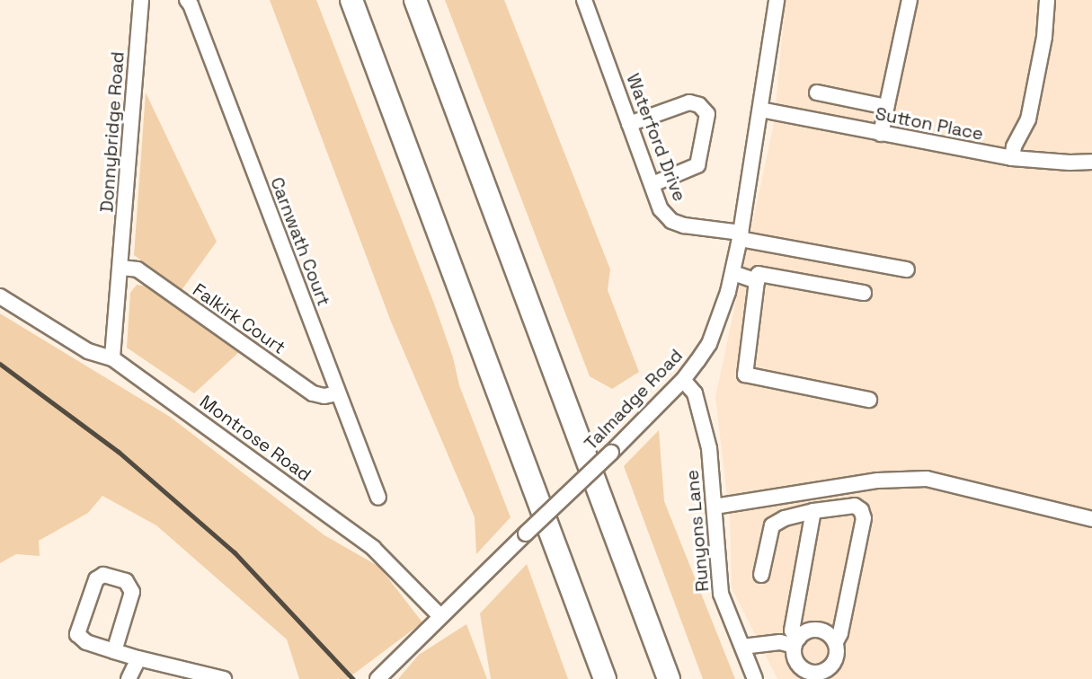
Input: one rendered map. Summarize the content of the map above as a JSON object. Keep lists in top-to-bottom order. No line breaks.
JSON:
{"streets":{"street":["Sutton Place","Donnybridge Road","Waterford Drive","Carnwath Court","Falkirk Court","Talmadge Road","Montrose Road","Runyons Lane"]},"crossings":[["Sutton Place","Talmadge Road"],["Donnybridge Road","Falkirk Court"],["Waterford Drive","Talmadge Road"],["Carnwath Court","Falkirk Court"],["Talmadge Road","Montrose Road"],["Talmadge Road","Runyons Lane"]]}
